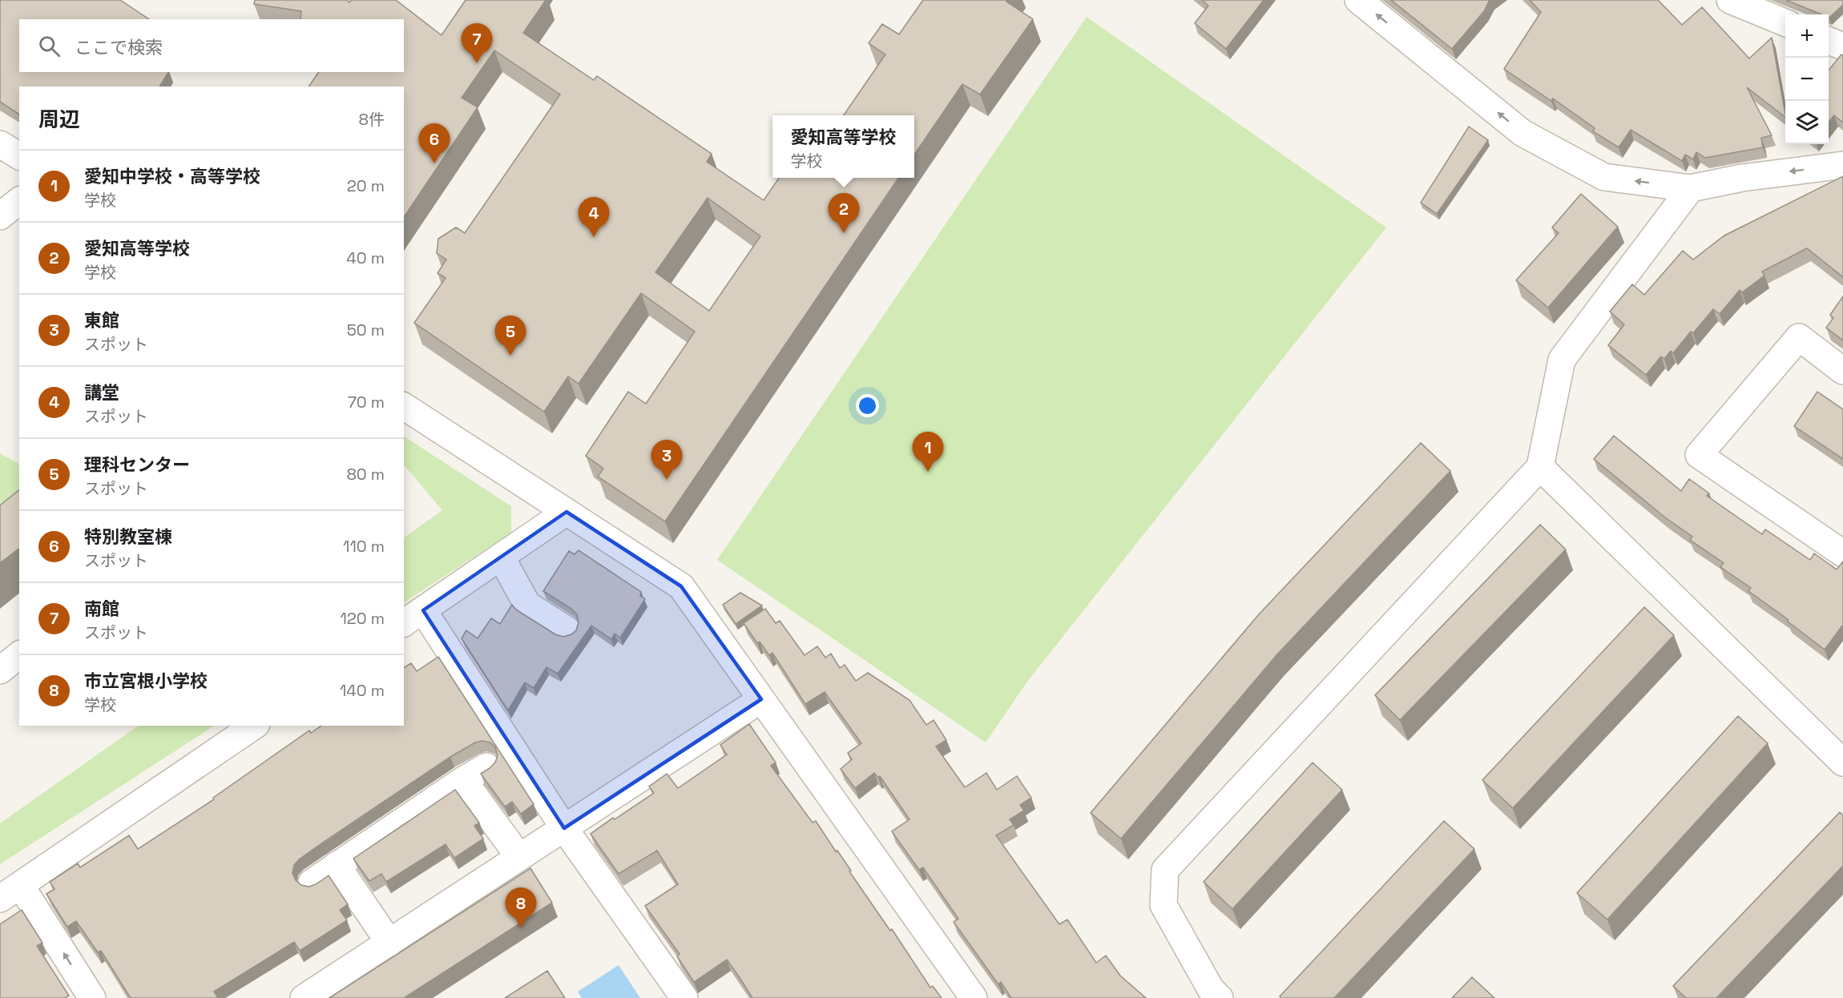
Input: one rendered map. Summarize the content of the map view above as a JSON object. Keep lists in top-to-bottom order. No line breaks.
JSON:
{"page":{"map_buttons":["+","−"],"search":"ここで検索","pins":["7","6","2","4","5","1","3","8"],"heading":["周辺","8件"],"popup":["愛知高等学校","学校"],"list":[{"mark":"1","name":"愛知中学校・高等学校","note":"学校","value":"20 m"},{"mark":"2","name":"愛知高等学校","note":"学校","value":"40 m"},{"mark":"3","name":"東館","note":"スポット","value":"50 m"},{"mark":"4","name":"講堂","note":"スポット","value":"70 m"},{"mark":"5","name":"理科センター","note":"スポット","value":"80 m"},{"mark":"6","name":"特別教室棟","note":"スポット","value":"110 m"},{"mark":"7","name":"南館","note":"スポット","value":"120 m"},{"mark":"8","name":"市立宮根小学校","note":"学校","value":"140 m"}]}}
